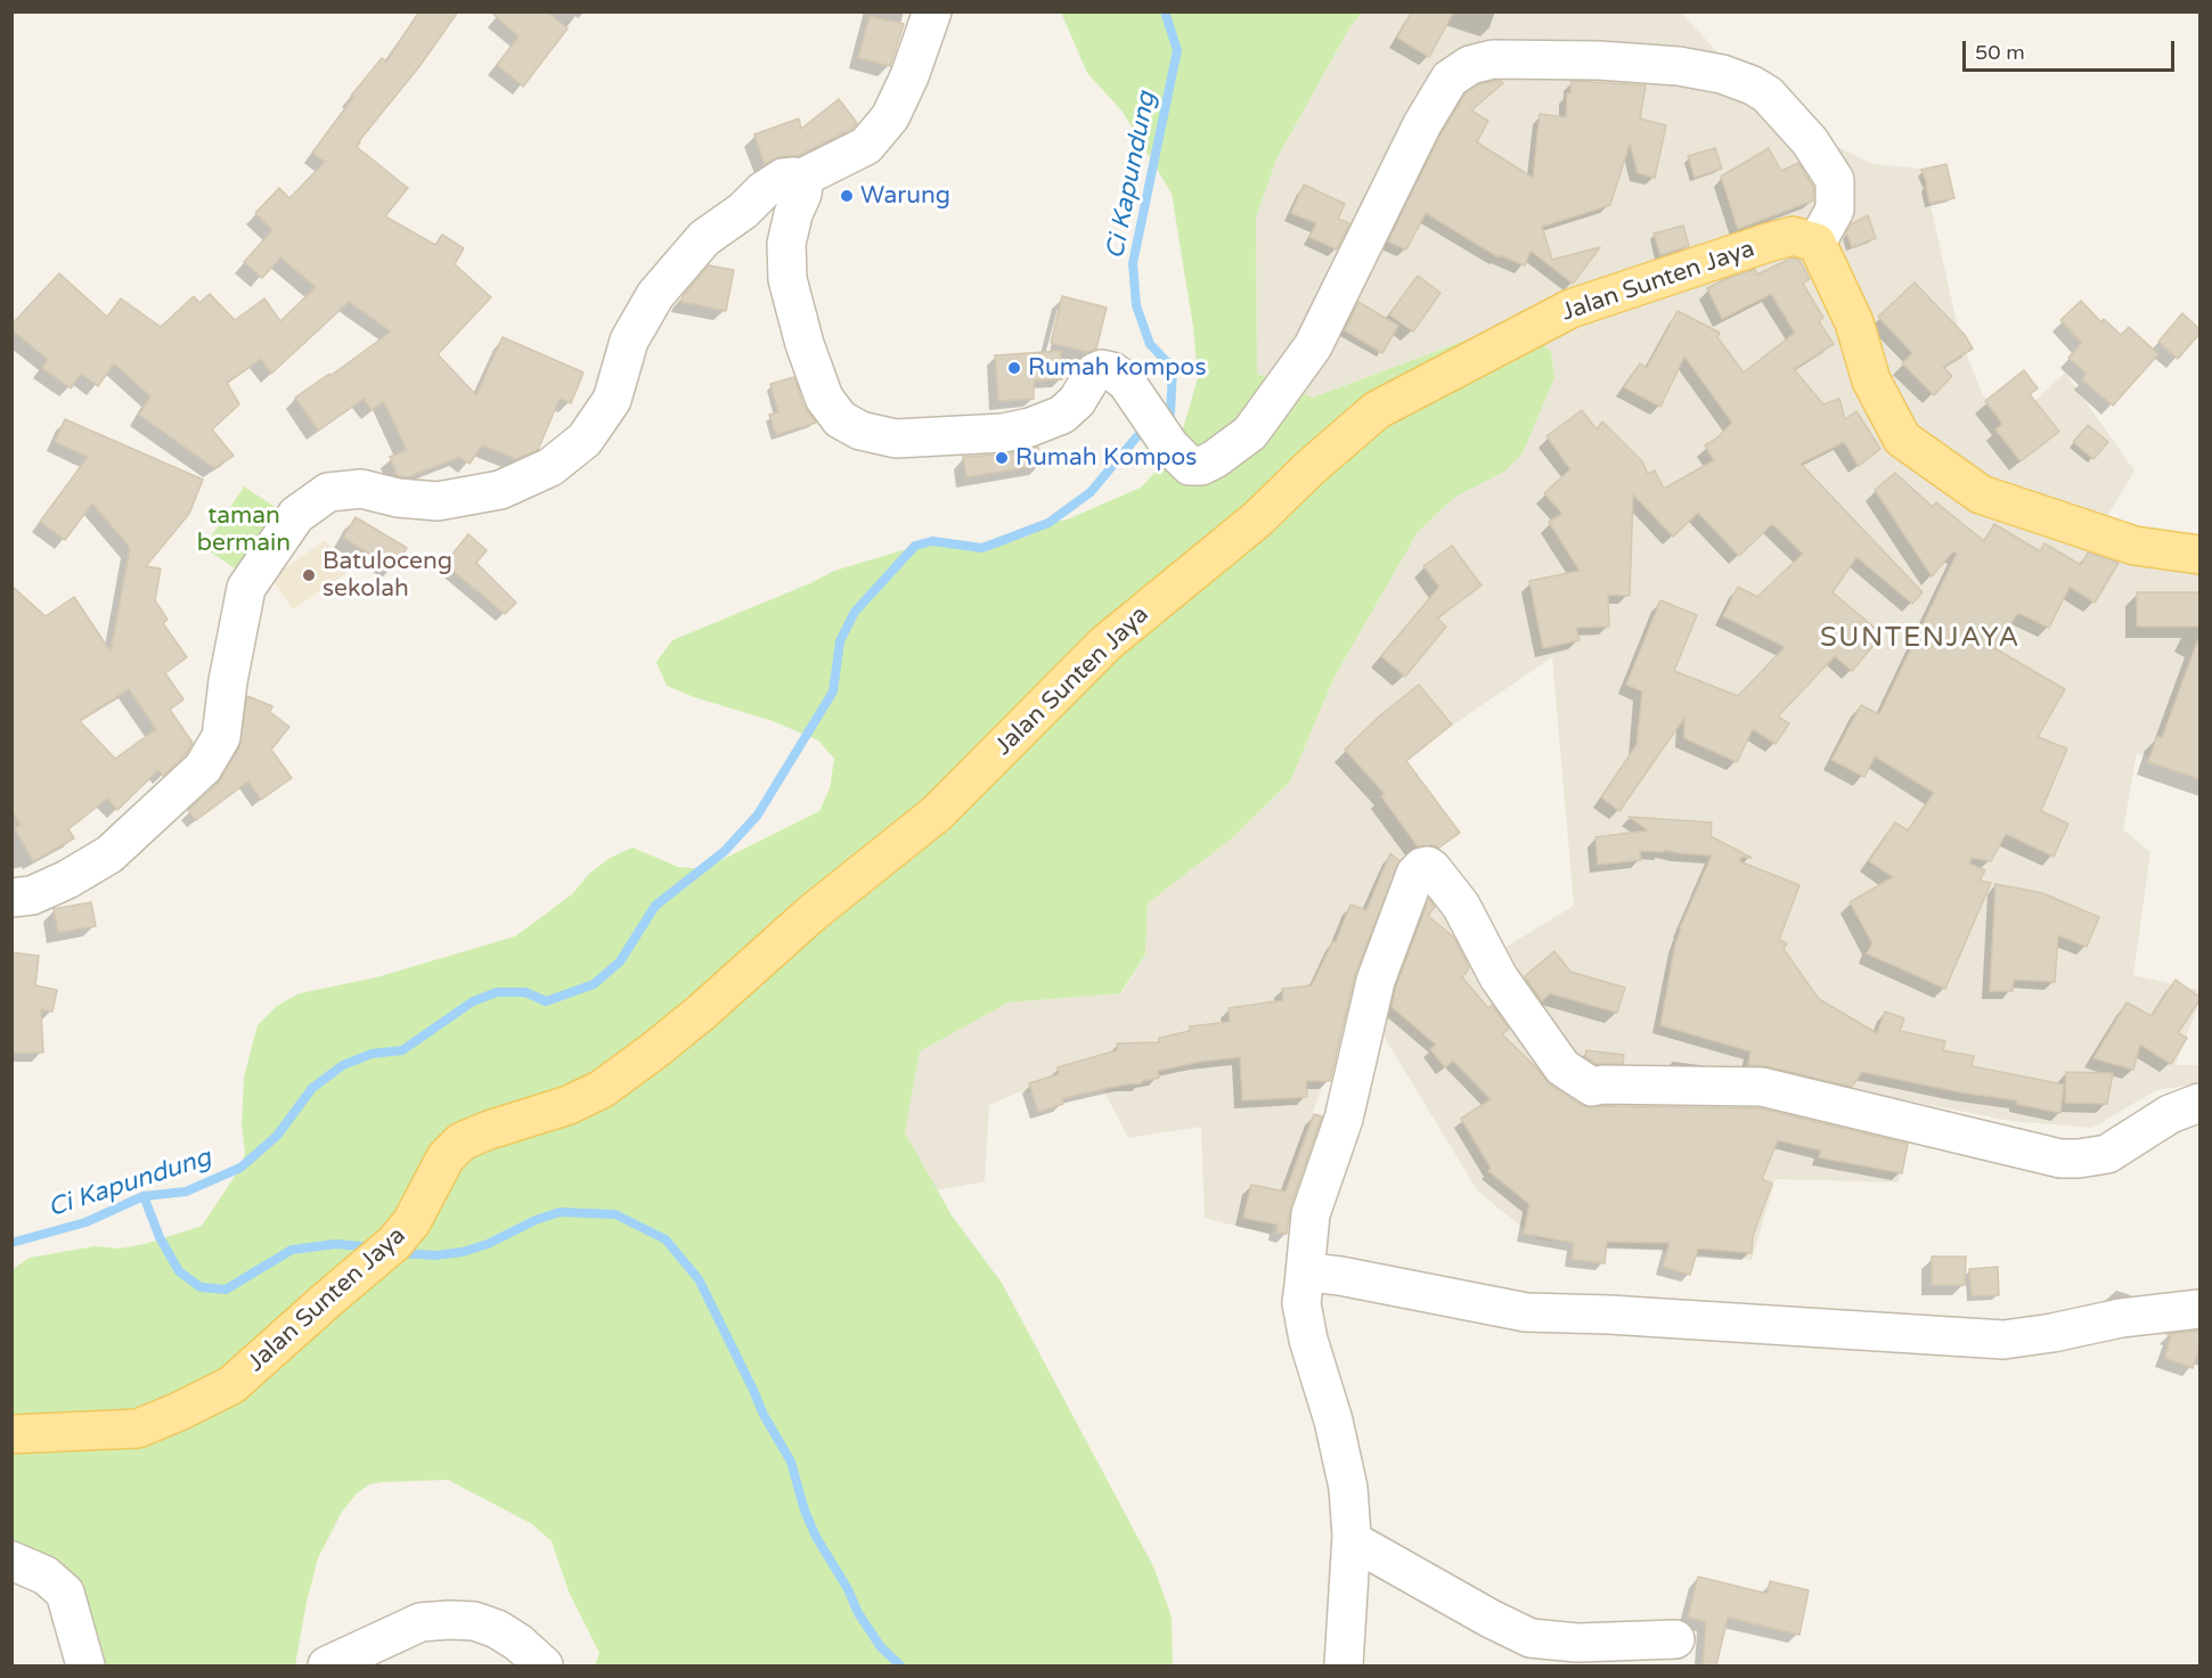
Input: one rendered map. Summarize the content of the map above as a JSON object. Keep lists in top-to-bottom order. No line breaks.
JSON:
{"streets":{"main road":["Jalan Sunten Jaya"]},"districts":["SUNTENJAYA"],"water":["Ci Kapundung"],"parks":["taman bermain"],"places":["Warung","Rumah kompos","Rumah Kompos","Batuloceng sekolah"],"scale_bar":"50 m"}
